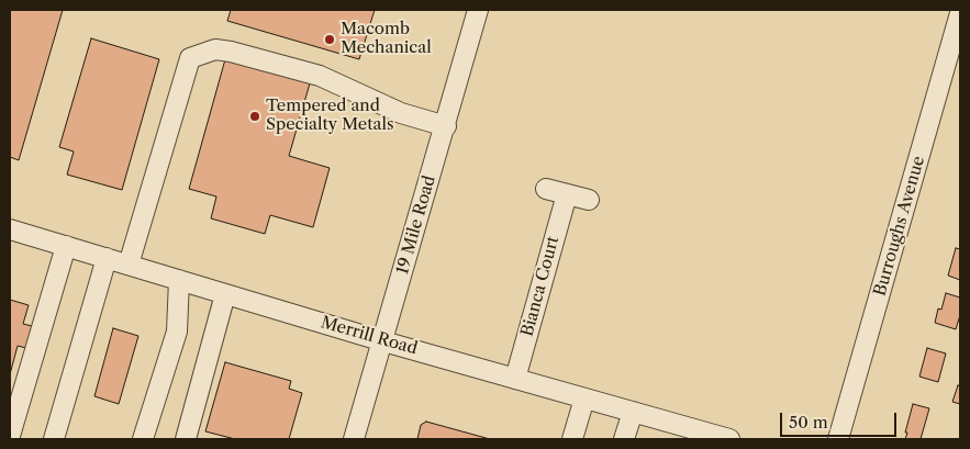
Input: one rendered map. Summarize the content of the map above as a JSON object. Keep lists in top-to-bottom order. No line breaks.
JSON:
{"streets":{"street":["19 Mile Road","Burroughs Avenue","Bianca Court","Merrill Road"]},"crossings":[["19 Mile Road","Merrill Road"],["Bianca Court","Merrill Road"]],"places":["Macomb Mechanical","Tempered and Specialty Metals"],"scale_bar":"50 m"}
